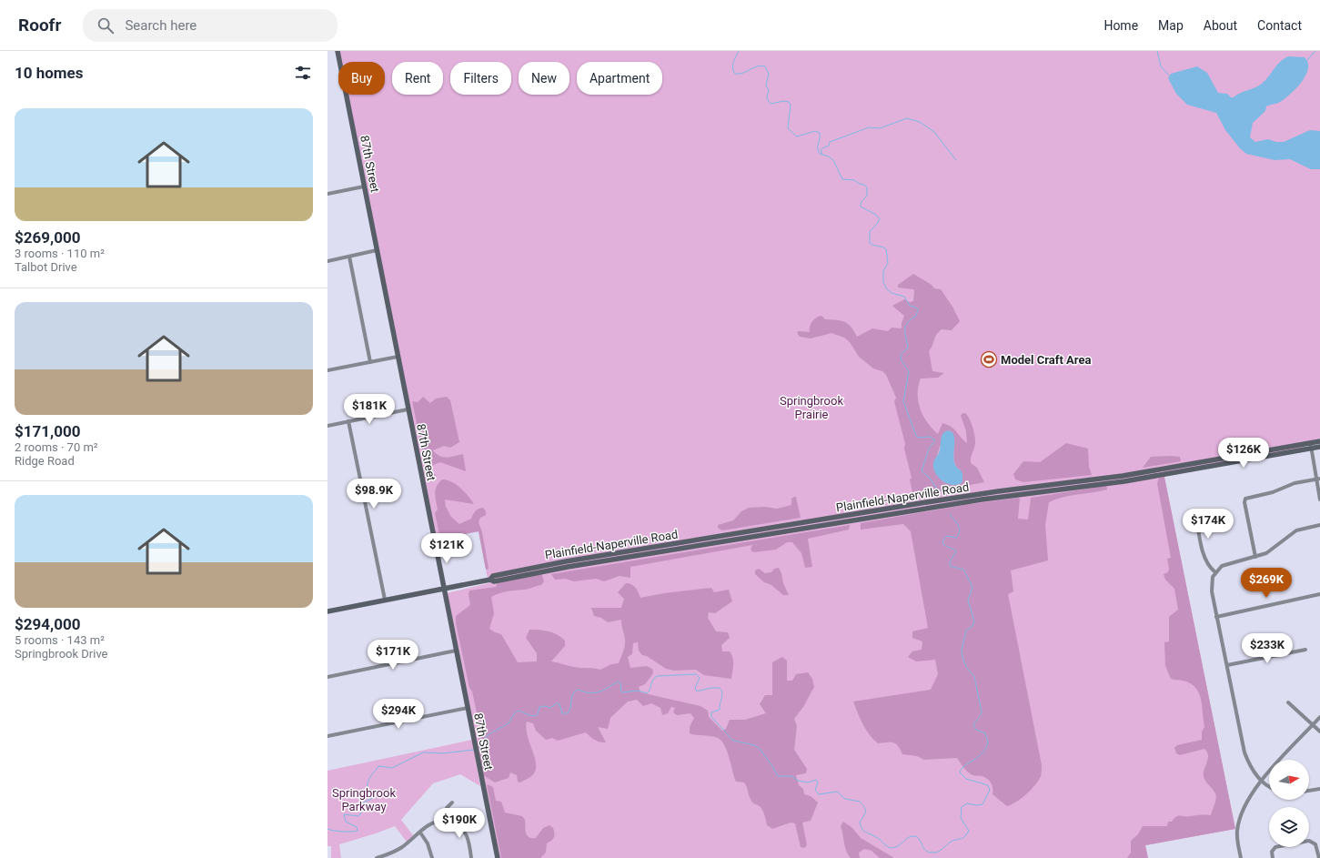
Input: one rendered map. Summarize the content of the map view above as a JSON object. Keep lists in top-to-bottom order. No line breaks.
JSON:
{"streets":{"main road":["87th Street","Plainfield-Naperville Road"]},"crossings":[["87th Street","Plainfield-Naperville Road"]],"parks":["Springbrook Prairie","Springbrook Parkway"],"places":{"sports":["Model Craft Area"]},"north":"right","page":{"header":"Roofr","search":"Search here","nav":["Home","Map","About","Contact"],"heading":"10 homes","chip":["Buy","Rent","Filters","New","Apartment"],"list":[{"name":"$269,000","note":"3 rooms · 110 m² · Talbot Drive"},{"name":"$171,000","note":"2 rooms · 70 m² · Ridge Road"},{"name":"$294,000","note":"5 rooms · 143 m² · Springbrook Drive"}],"price":["$181K","$126K","$98.9K","$174K","$121K","$269K","$233K","$171K","$294K","$190K"]}}
